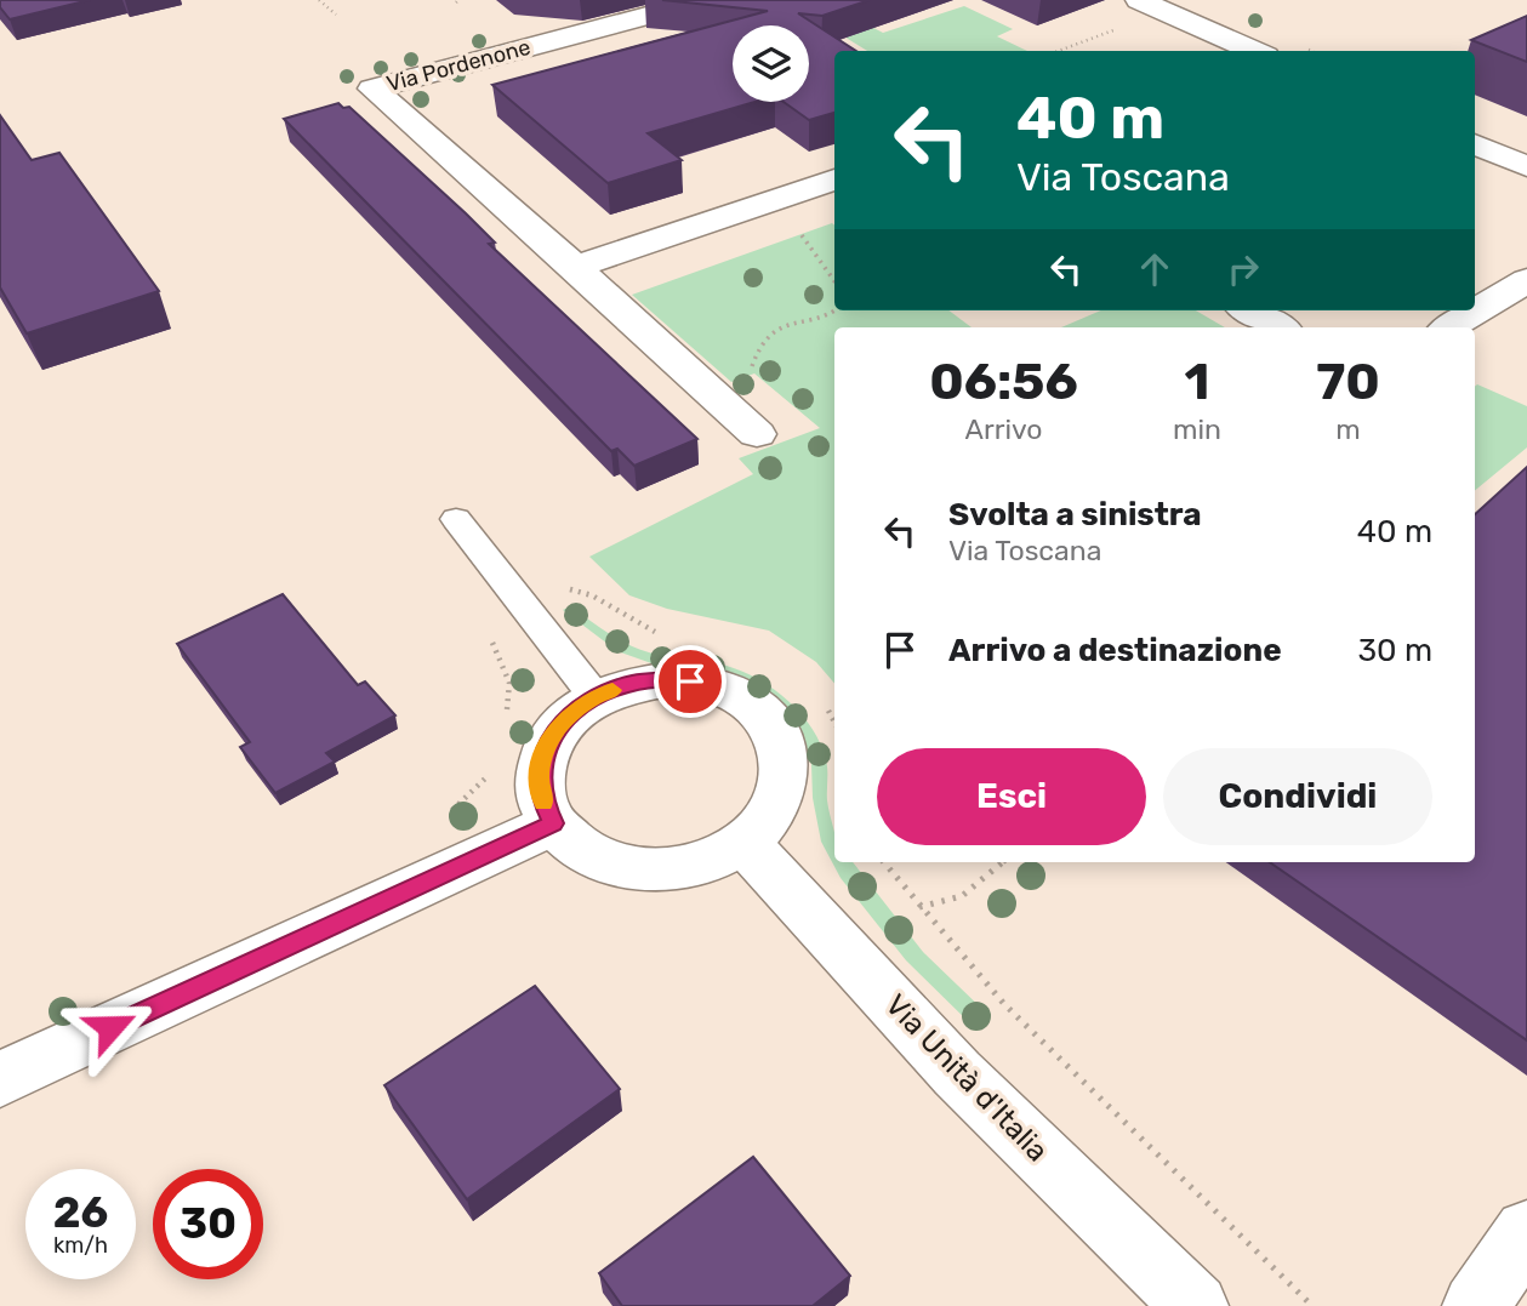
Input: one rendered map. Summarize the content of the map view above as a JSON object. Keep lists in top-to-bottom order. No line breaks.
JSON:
{"streets":{"street":["Via Pordenone","Via Unità d'Italia"]},"page":{"turn":["40 m","Via Toscana"],"eta":["06:56","Arrivo","1","min","70","m"],"list":[{"name":"Svolta a sinistra","note":"Via Toscana","value":"40 m"},{"name":"Arrivo a destinazione","value":"30 m"}],"buttons":["Esci","Condividi"],"speed":"26 km/h","limit":"30"}}
